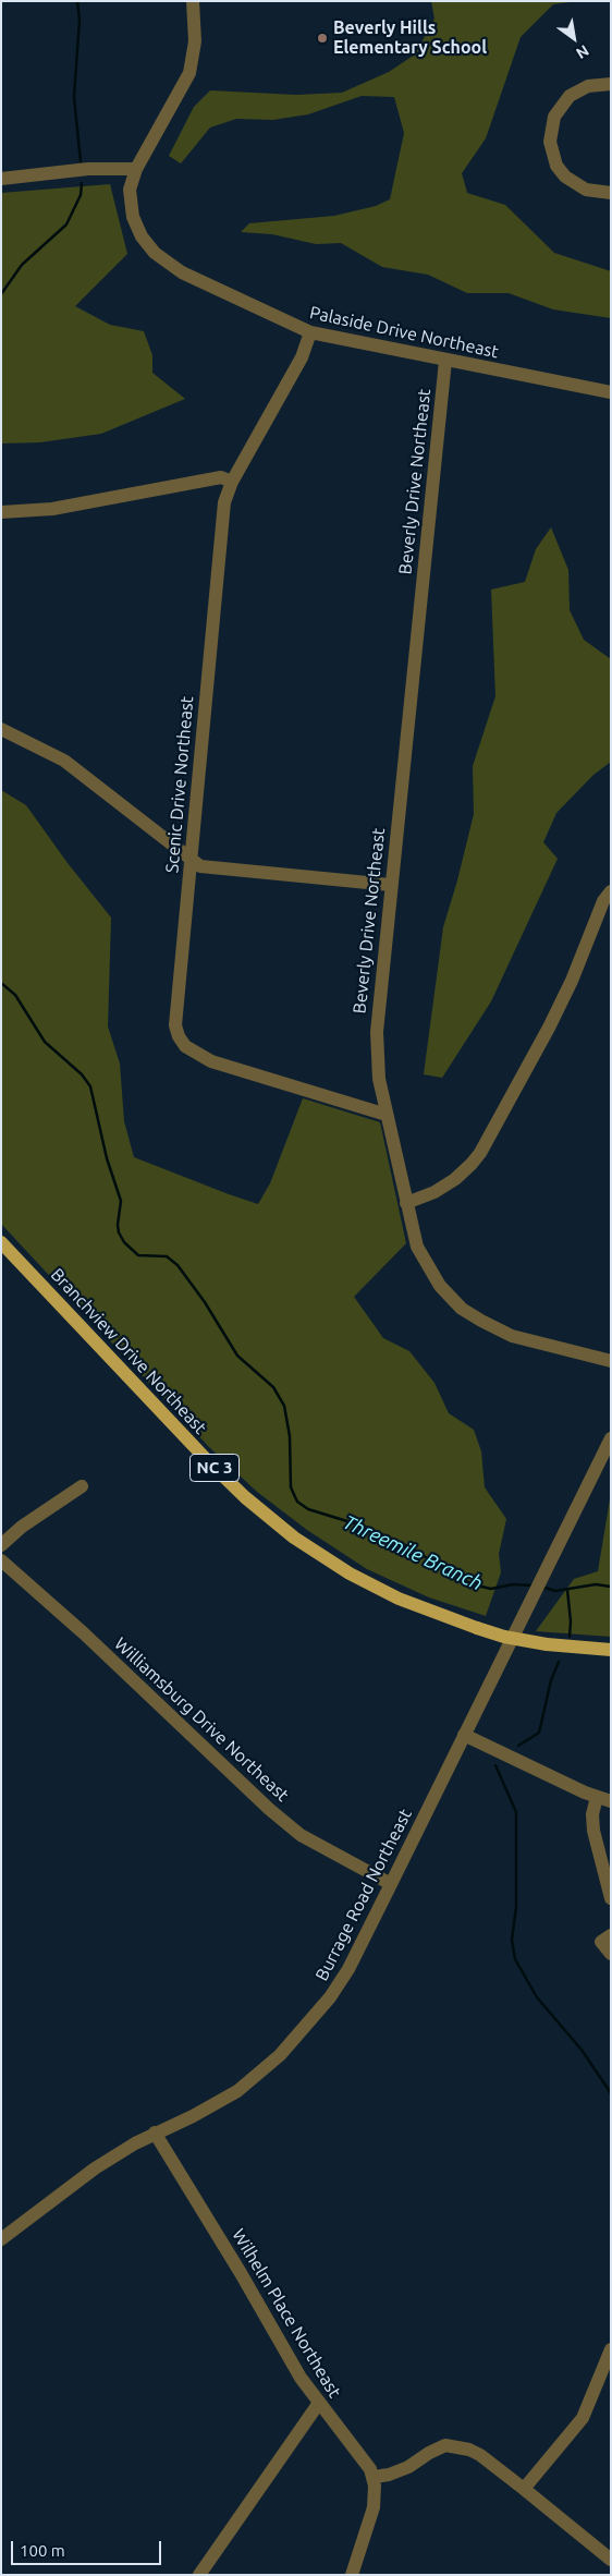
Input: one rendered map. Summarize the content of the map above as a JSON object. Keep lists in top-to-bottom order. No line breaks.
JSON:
{"streets":{"main road":["Branchview Drive Northeast","NC 3"],"street":["Palaside Drive Northeast","Beverly Drive Northeast","Scenic Drive Northeast","Williamsburg Drive Northeast","Burrage Road Northeast","Wilhelm Place Northeast"]},"crossings":[["Palaside Drive Northeast","Beverly Drive Northeast"],["Palaside Drive Northeast","Scenic Drive Northeast"],["Beverly Drive Northeast","Scenic Drive Northeast"],["Williamsburg Drive Northeast","Burrage Road Northeast"],["Burrage Road Northeast","Wilhelm Place Northeast"]],"water":["Threemile Branch"],"places":["Beverly Hills Elementary School"],"scale_bar":"100 m","north":"bottom right"}
